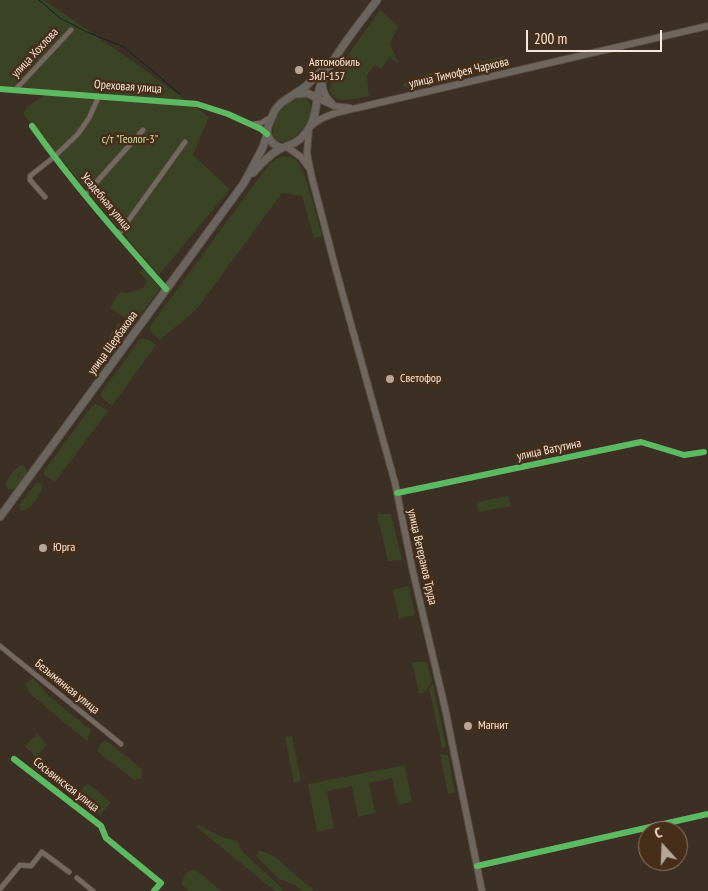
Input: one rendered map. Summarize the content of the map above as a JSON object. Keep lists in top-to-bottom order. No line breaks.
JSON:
{"streets":{"main road":["улица Тимофея Чаркова","улица Щербакова","улица Ветеранов Труда"],"street":["улица Хохлова","Ореховая улица","Усадебная улица","улица Ватутина","Безымянная улица","Сосьвинская улица"]},"crossings":[["улица Хохлова","Ореховая улица"],["Усадебная улица","улица Щербакова"],["улица Ватутина","улица Ветеранов Труда"]],"parks":["с/т \"Геолог-3\""],"places":["Автомобиль ЗиЛ-157","Светофор","Юрга","Магнит"],"scale_bar":"200 m","north":"top"}
